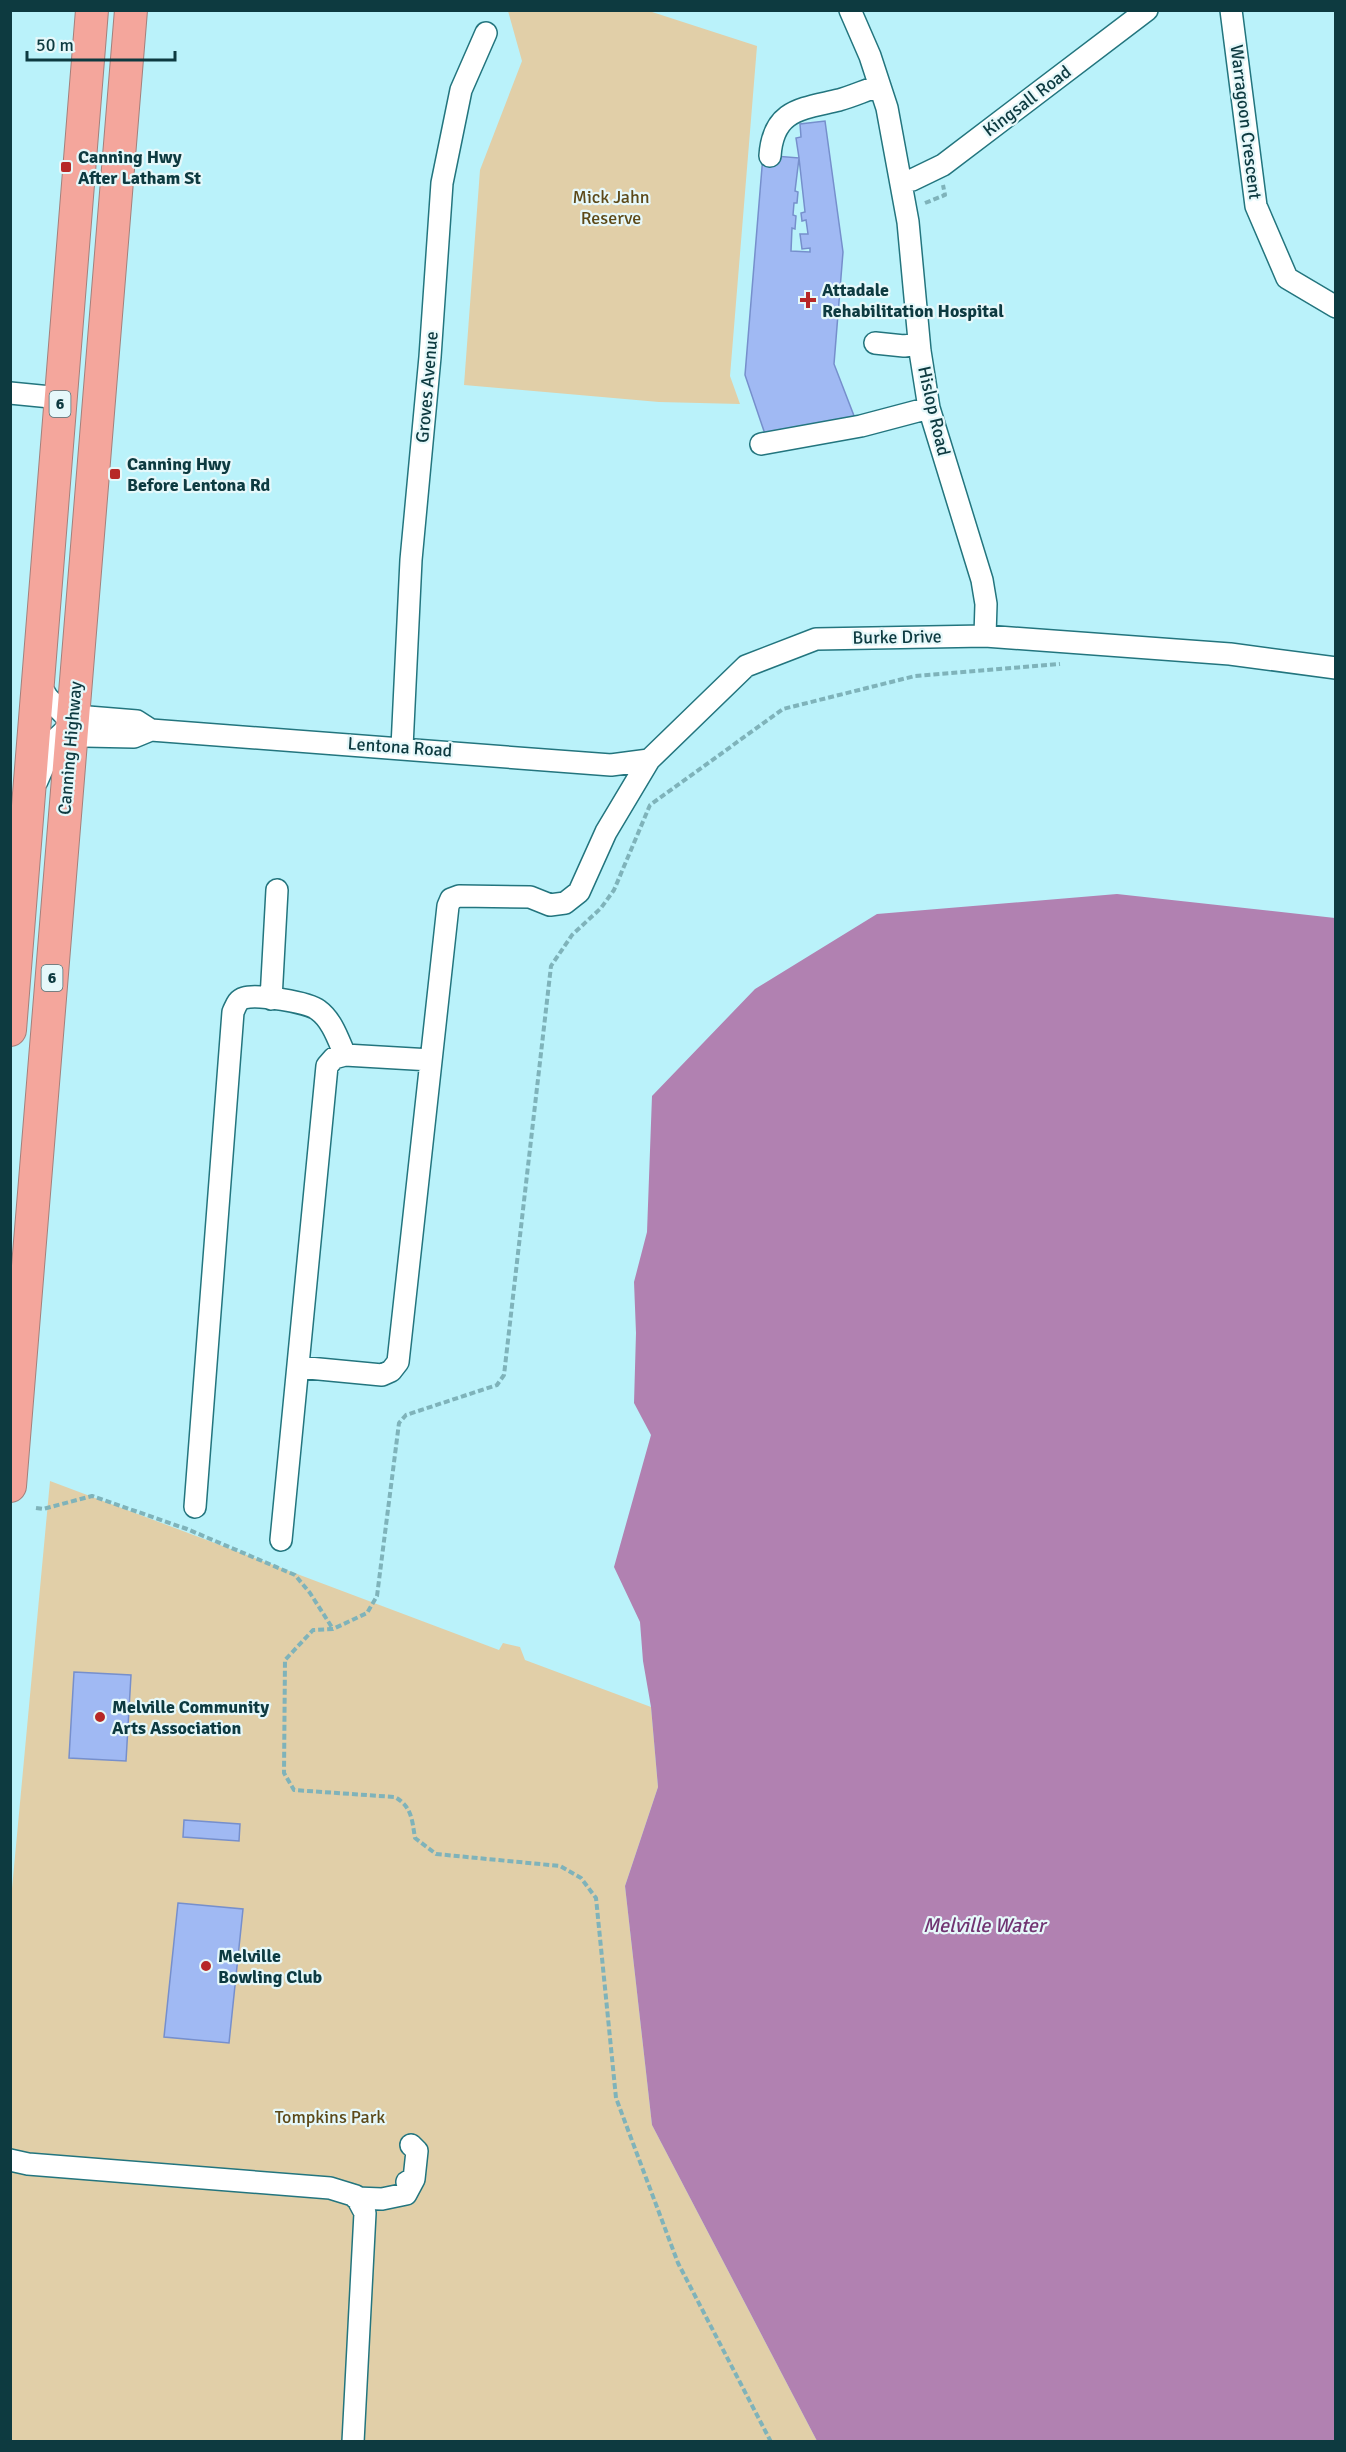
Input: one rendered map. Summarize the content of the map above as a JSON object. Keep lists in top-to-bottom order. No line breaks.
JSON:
{"streets":{"highway":["6","Canning Highway"],"street":["Kingsall Road","Warragoon Crescent","Groves Avenue","Hislop Road","Burke Drive","Lentona Road"]},"crossings":[["Kingsall Road","Hislop Road"],["Groves Avenue","Lentona Road"],["Hislop Road","Burke Drive"],["Burke Drive","Lentona Road"],["Lentona Road","Canning Highway"]],"water":["Melville Water"],"parks":["Mick Jahn Reserve","Tompkins Park"],"places":{"transit":["Canning Hwy After Latham St","Canning Hwy Before Lentona Rd"],"health":["Attadale Rehabilitation Hospital"],"other":["Melville Community Arts Association","Melville Bowling Club"]},"scale_bar":"50 m"}
